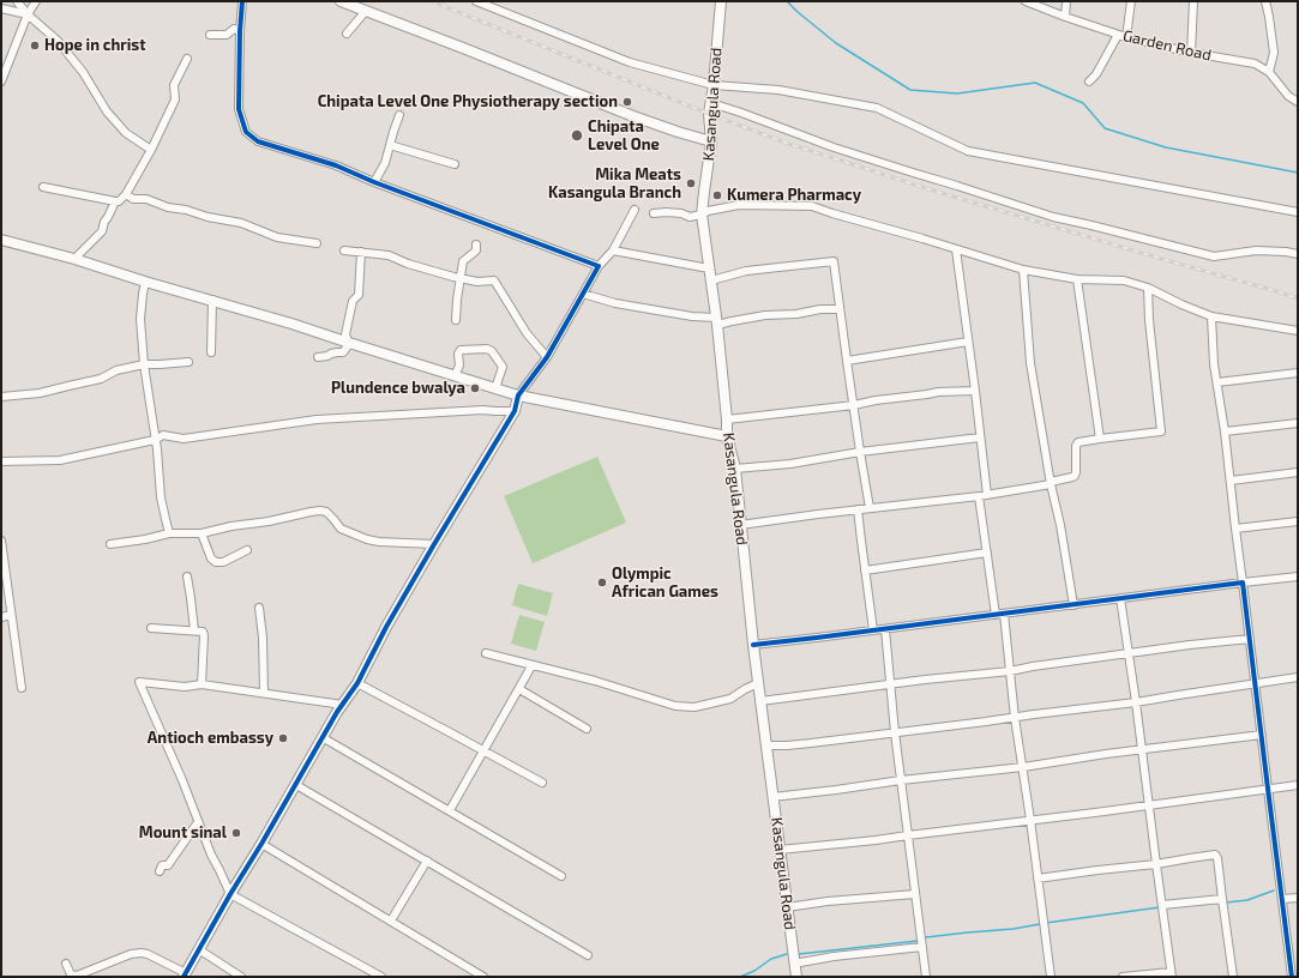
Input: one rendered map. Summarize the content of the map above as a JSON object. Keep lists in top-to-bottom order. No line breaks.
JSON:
{"streets":{"street":["Garden Road","Kasangula Road"]},"places":["Hope in christ","Chipata Level One Physiotherapy section","Chipata Level One","Mika Meats Kasangula Branch","Kumera Pharmacy","Plundence bwalya","Olympic African Games","Antioch embassy","Mount sinal"]}
